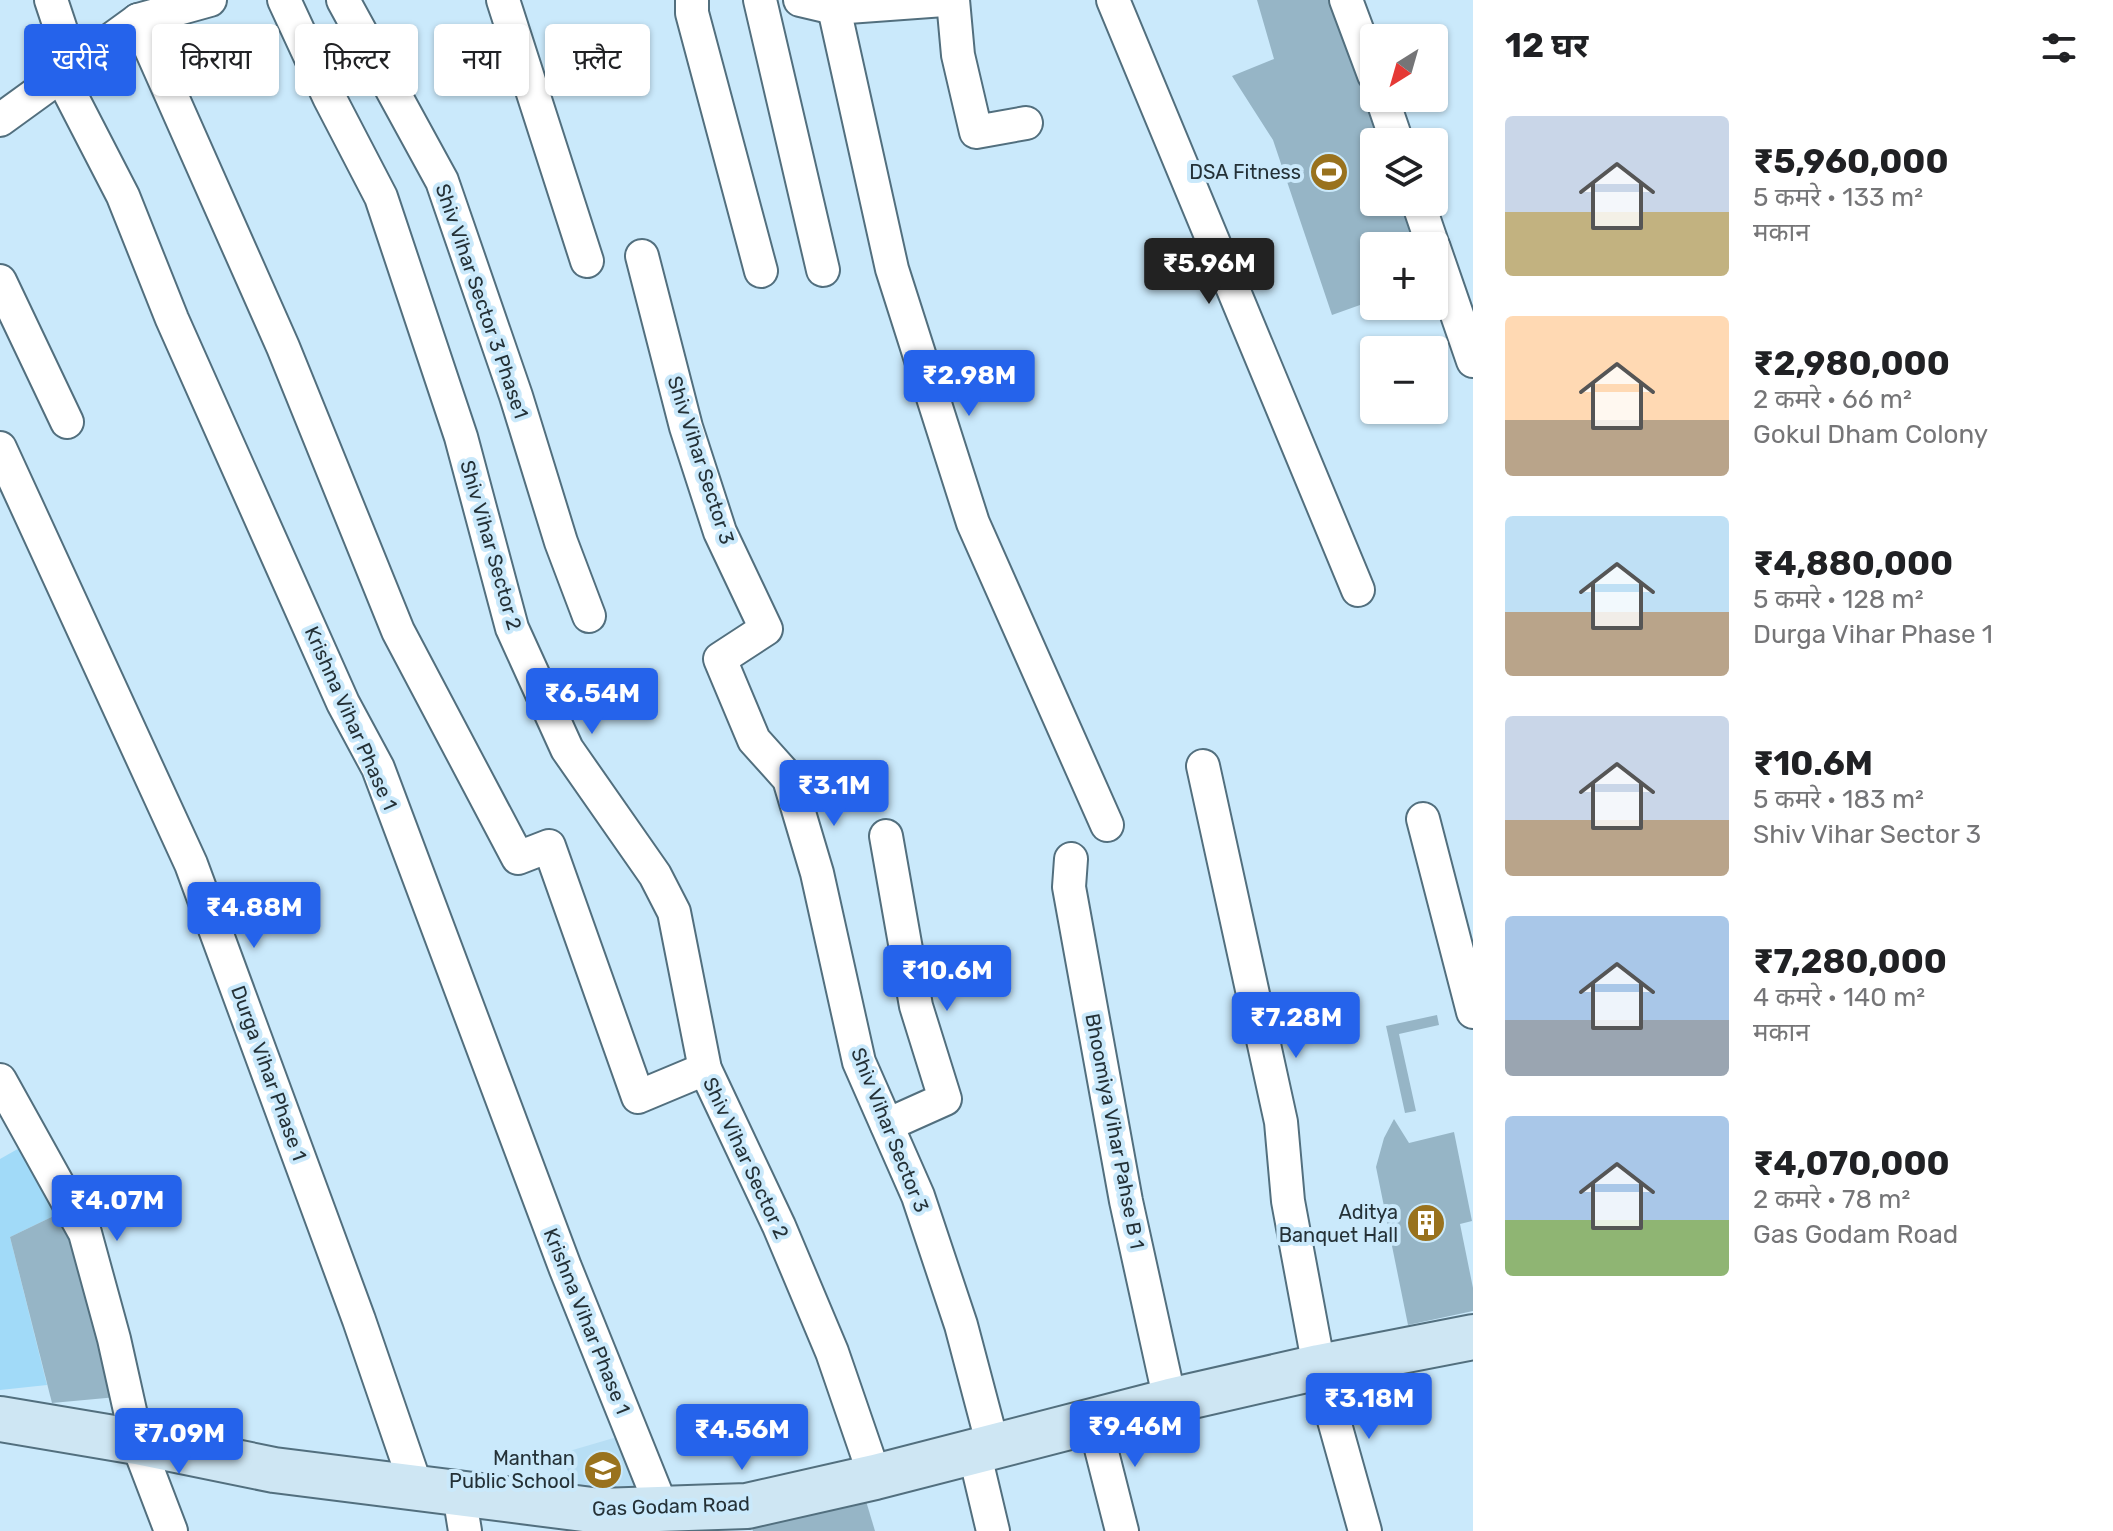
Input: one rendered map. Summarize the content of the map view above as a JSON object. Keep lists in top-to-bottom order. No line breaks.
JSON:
{"streets":{"main road":["Gas Godam Road"],"street":["Shiv Vihar Sector 3 Phase1","Shiv Vihar Sector 3","Shiv Vihar Sector 2","Krishna Vihar Phase 1","Durga Vihar Phase 1","Bhoomiya Vihar Pahse B 1"]},"crossings":[["Shiv Vihar Sector 3","Gas Godam Road"],["Shiv Vihar Sector 2","Gas Godam Road"],["Krishna Vihar Phase 1","Gas Godam Road"],["Durga Vihar Phase 1","Gas Godam Road"],["Bhoomiya Vihar Pahse B 1","Gas Godam Road"]],"places":{"sports":["DSA Fitness"],"building":["Aditya Banquet Hall"],"school or university":["Manthan Public School"]},"north":"bottom left","page":{"heading":"12 घर","map_buttons":["+","−"],"chip":["खरीदें","किराया","फ़िल्टर","नया","फ़्लैट"],"list":[{"name":"₹5,960,000","note":"5 कमरे · 133 m² · मकान"},{"name":"₹2,980,000","note":"2 कमरे · 66 m² · Gokul Dham Colony"},{"name":"₹4,880,000","note":"5 कमरे · 128 m² · Durga Vihar Phase 1"},{"name":"₹10.6M","note":"5 कमरे · 183 m² · Shiv Vihar Sector 3"},{"name":"₹7,280,000","note":"4 कमरे · 140 m² · मकान"},{"name":"₹4,070,000","note":"2 कमरे · 78 m² · Gas Godam Road"}],"price":["₹5.96M","₹2.98M","₹6.54M","₹3.1M","₹4.88M","₹10.6M","₹7.28M","₹4.07M","₹3.18M","₹9.46M","₹4.56M","₹7.09M"]}}
